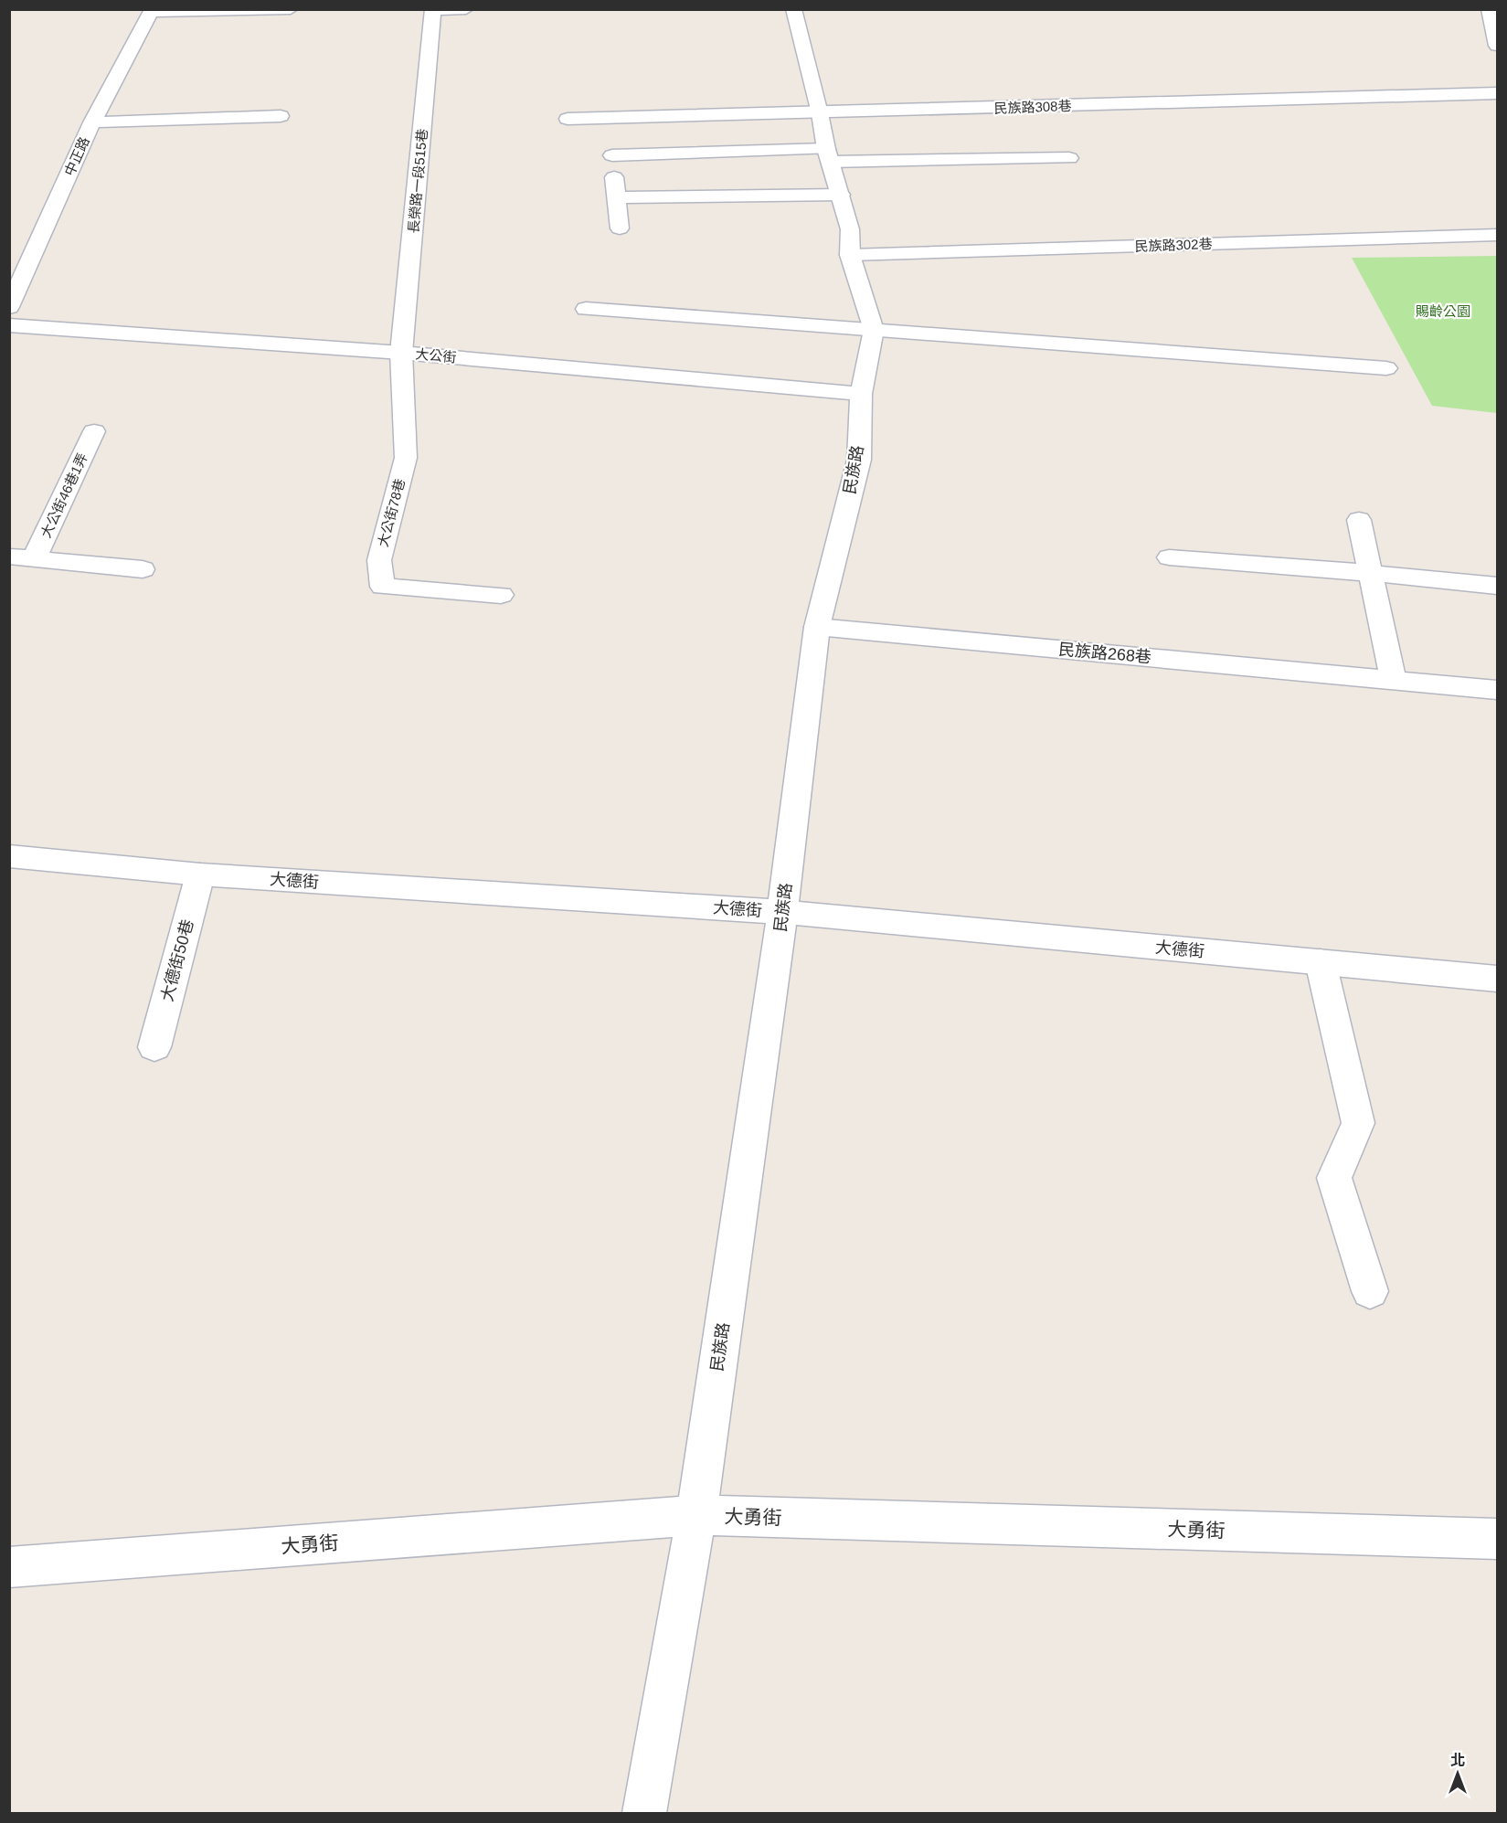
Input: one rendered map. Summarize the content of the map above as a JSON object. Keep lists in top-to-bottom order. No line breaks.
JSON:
{"streets":{"street":["民族路308巷","中正路","長榮路一段515巷","民族路302巷","大公街","民族路","大公街46巷1弄","大公街78巷","民族路268巷","大德街","大德街50巷","大勇街"]},"crossings":[["民族路308巷","民族路"],["長榮路一段515巷","大公街"],["長榮路一段515巷","大公街78巷"],["民族路302巷","民族路"],["大公街","民族路"],["大公街","大公街78巷"],["民族路","民族路268巷"],["民族路","大德街"],["民族路","大勇街"],["大德街","大德街50巷"]],"parks":["賜齡公園"],"north":"top"}
